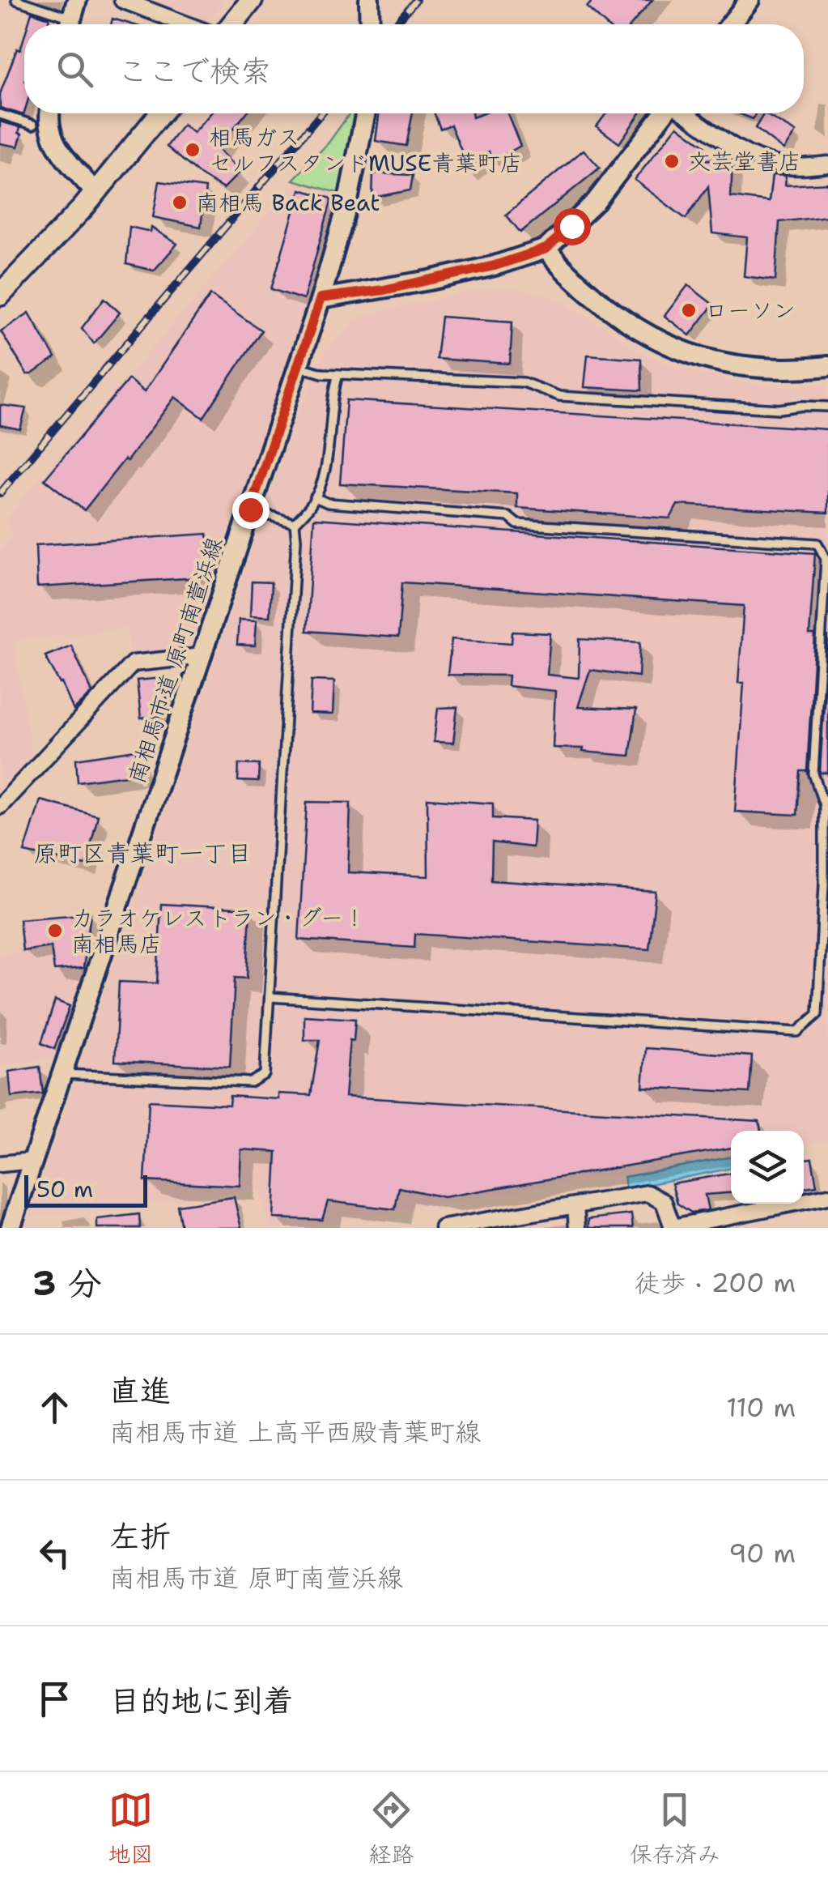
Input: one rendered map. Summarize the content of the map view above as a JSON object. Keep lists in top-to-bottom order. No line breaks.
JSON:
{"streets":{"street":["南相馬市道 原町南萱浜線"]},"districts":["原町区青葉町一丁目"],"places":["相馬ガス セルフスタンドMUSE青葉町店","文芸堂書店","南相馬 Back Beat","ローソン","カラオケレストラン・グー！ 南相馬店"],"scale_bar":"50 m","page":{"search":"ここで検索","scale":"50 m","heading":["3 分","徒歩 · 200 m"],"list":[["直進","南相馬市道 上高平西殿青葉町線","110 m"],["左折","南相馬市道 原町南萱浜線","90 m"],"目的地に到着"],"nav":["地図","経路","保存済み"]}}
